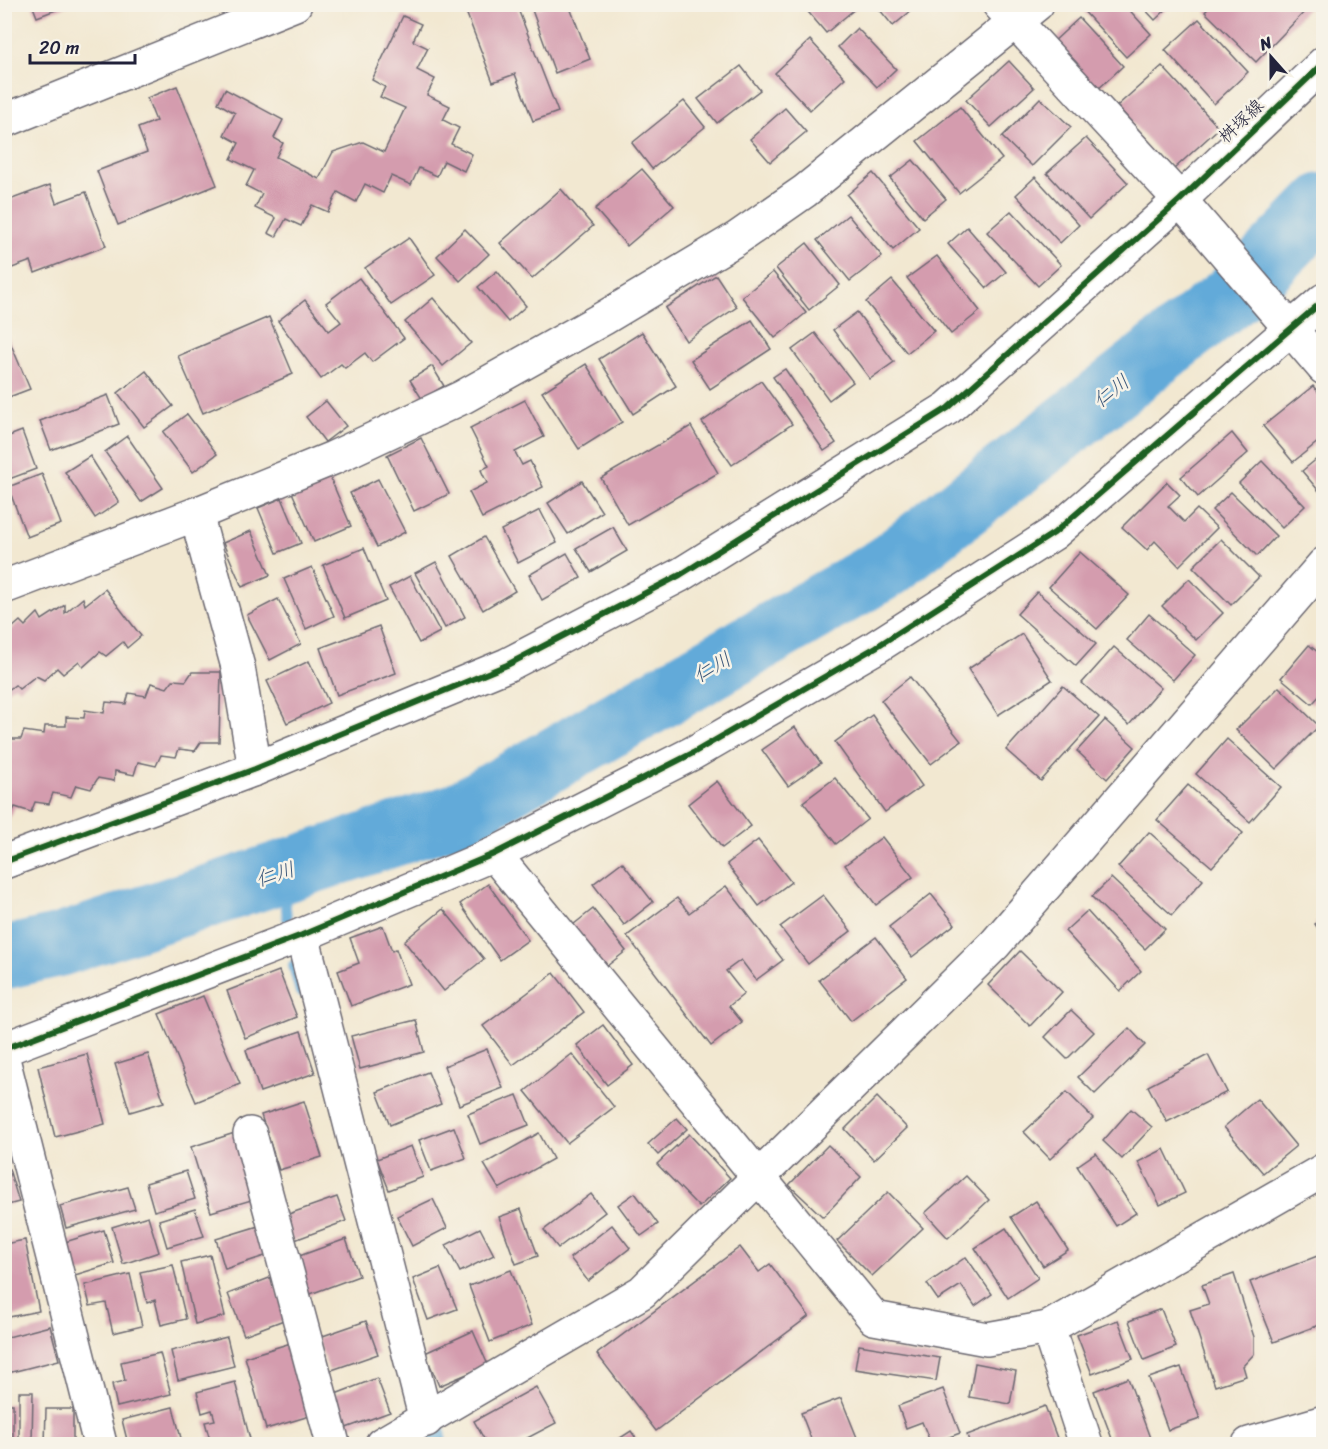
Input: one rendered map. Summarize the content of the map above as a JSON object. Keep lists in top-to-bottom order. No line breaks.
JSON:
{"streets":{"street":["桝塚線"]},"water":["仁川"],"scale_bar":"20 m","north":"top"}
